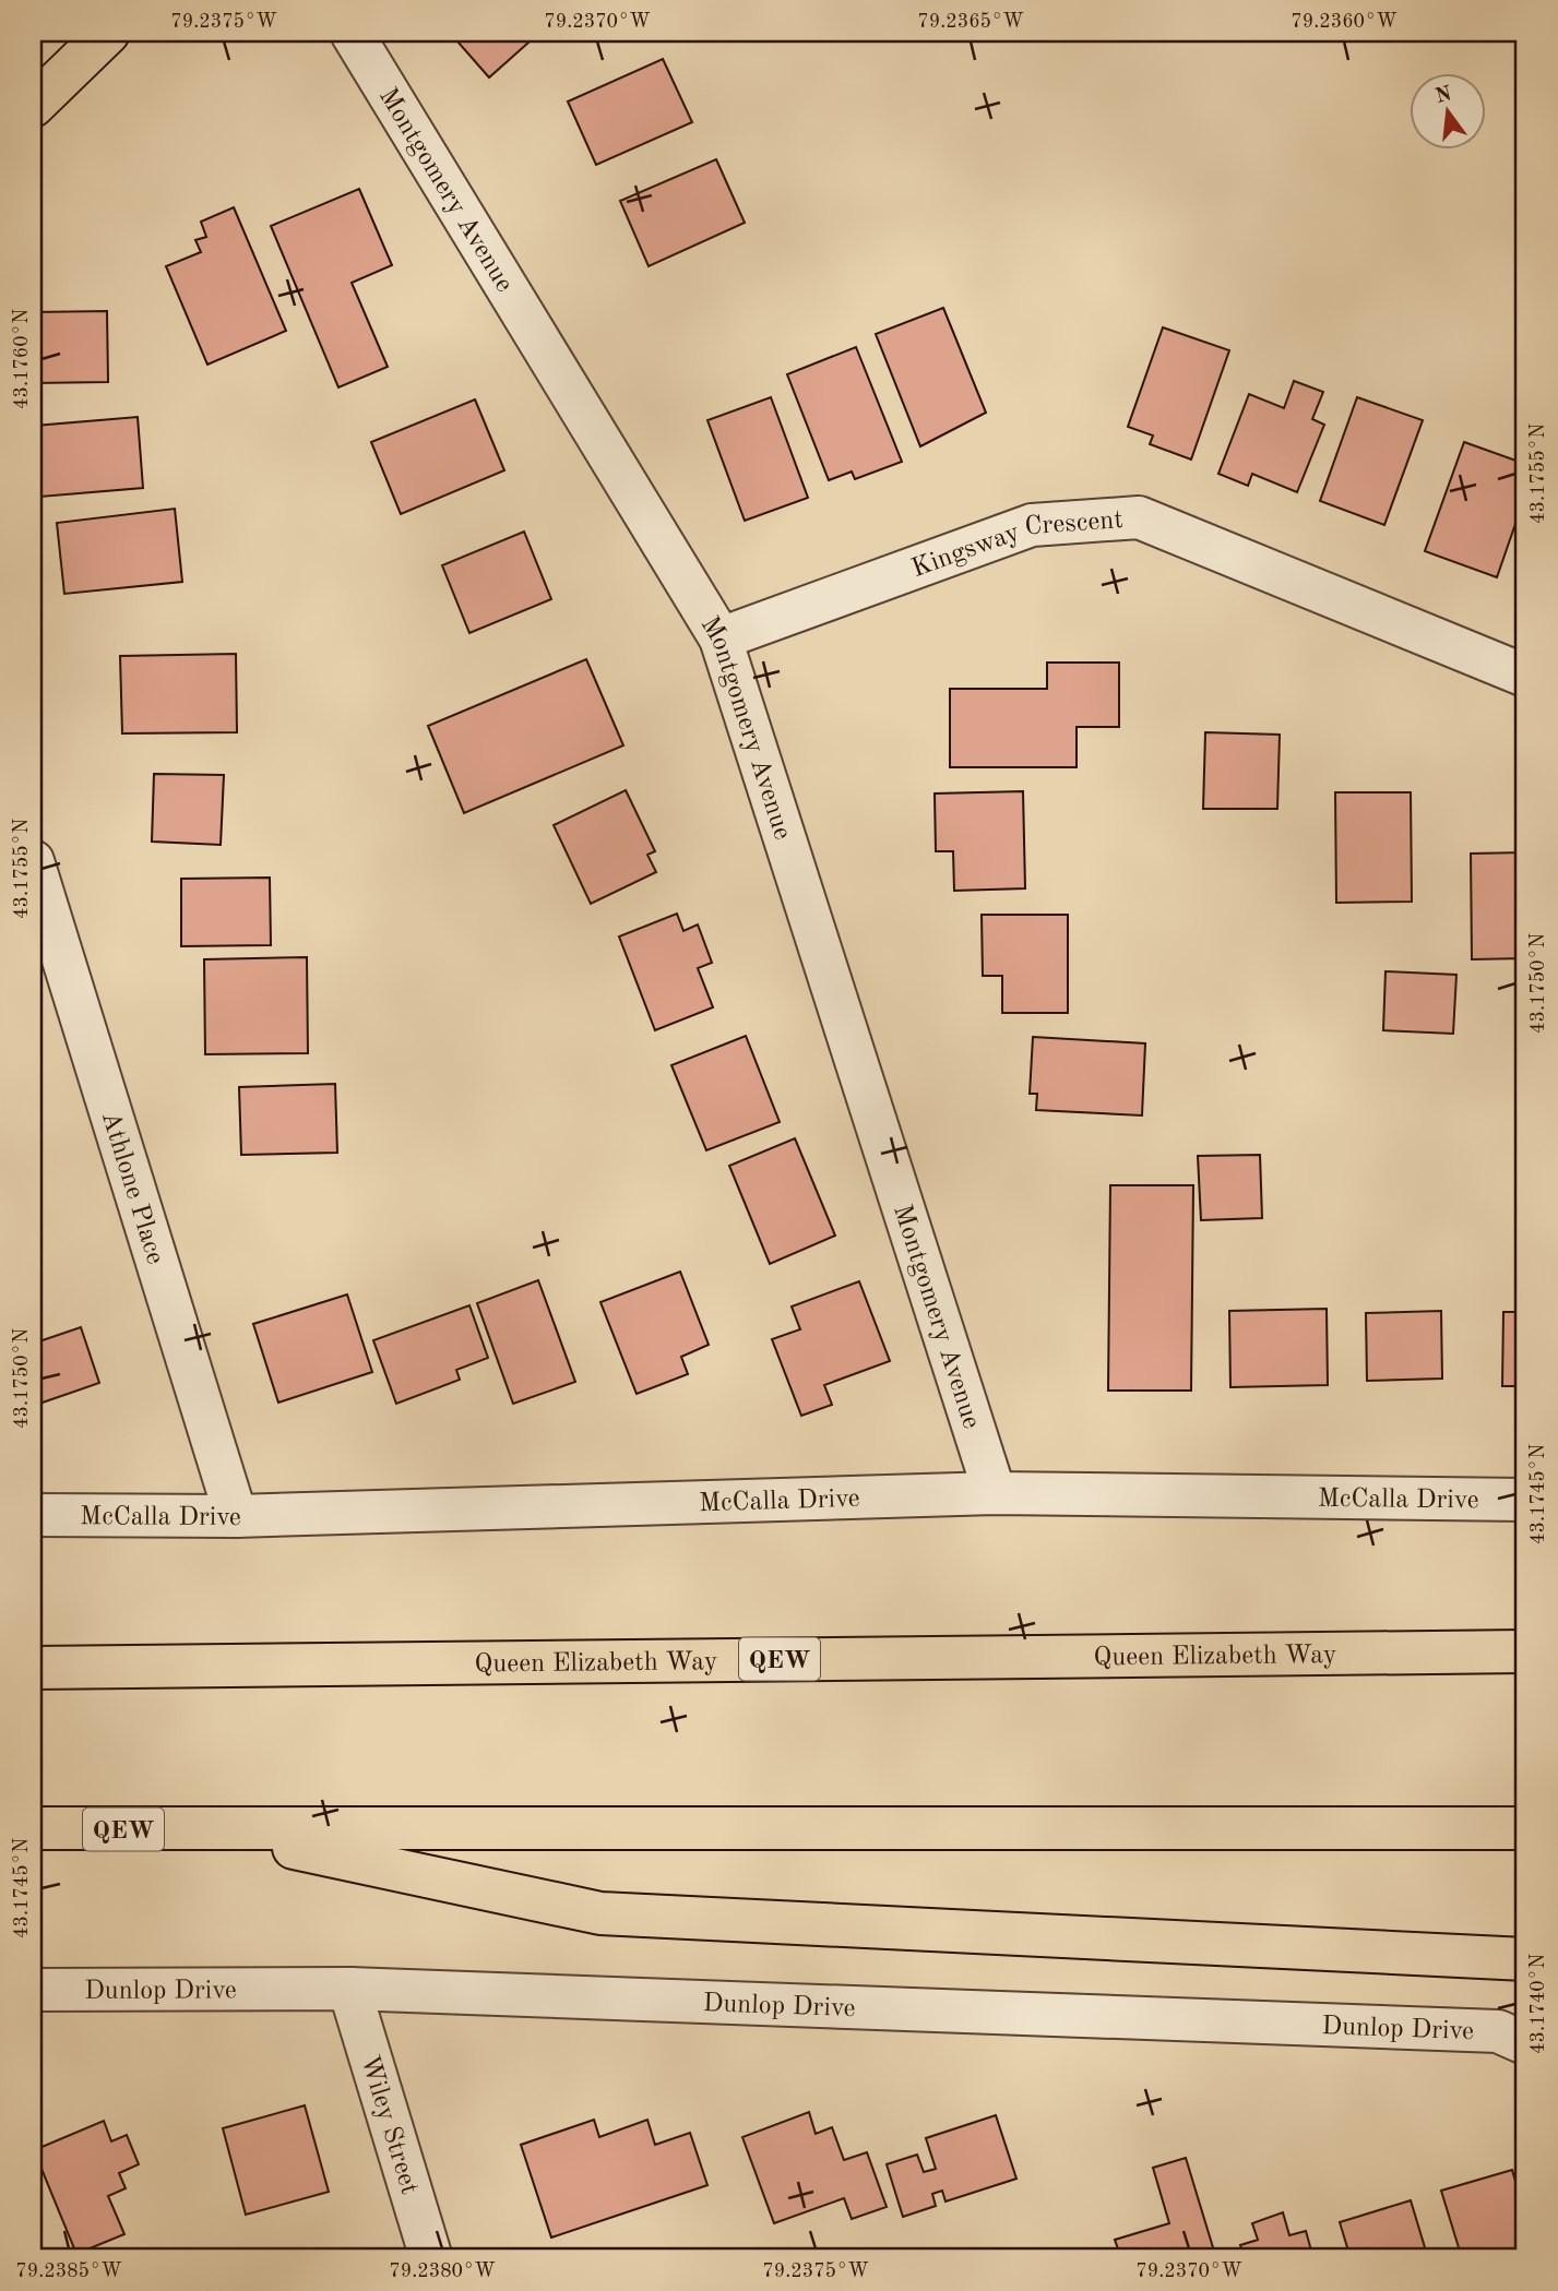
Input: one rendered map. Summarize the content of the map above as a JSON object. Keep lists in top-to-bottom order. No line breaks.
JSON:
{"streets":{"main road":["Queen Elizabeth Way","QEW"],"street":["Montgomery Avenue","Kingsway Crescent","Athlone Place","McCalla Drive","Dunlop Drive","Wiley Street"]},"crossings":[["Montgomery Avenue","Kingsway Crescent"],["Montgomery Avenue","McCalla Drive"],["Athlone Place","McCalla Drive"],["Dunlop Drive","Wiley Street"]],"north":"top","coordinates":["79.2375°W","79.2370°W","79.2365°W","79.2360°W","43.1760°N","43.1755°N","43.1750°N","43.1745°N","43.1740°N","79.2385°W","79.2380°W"]}
